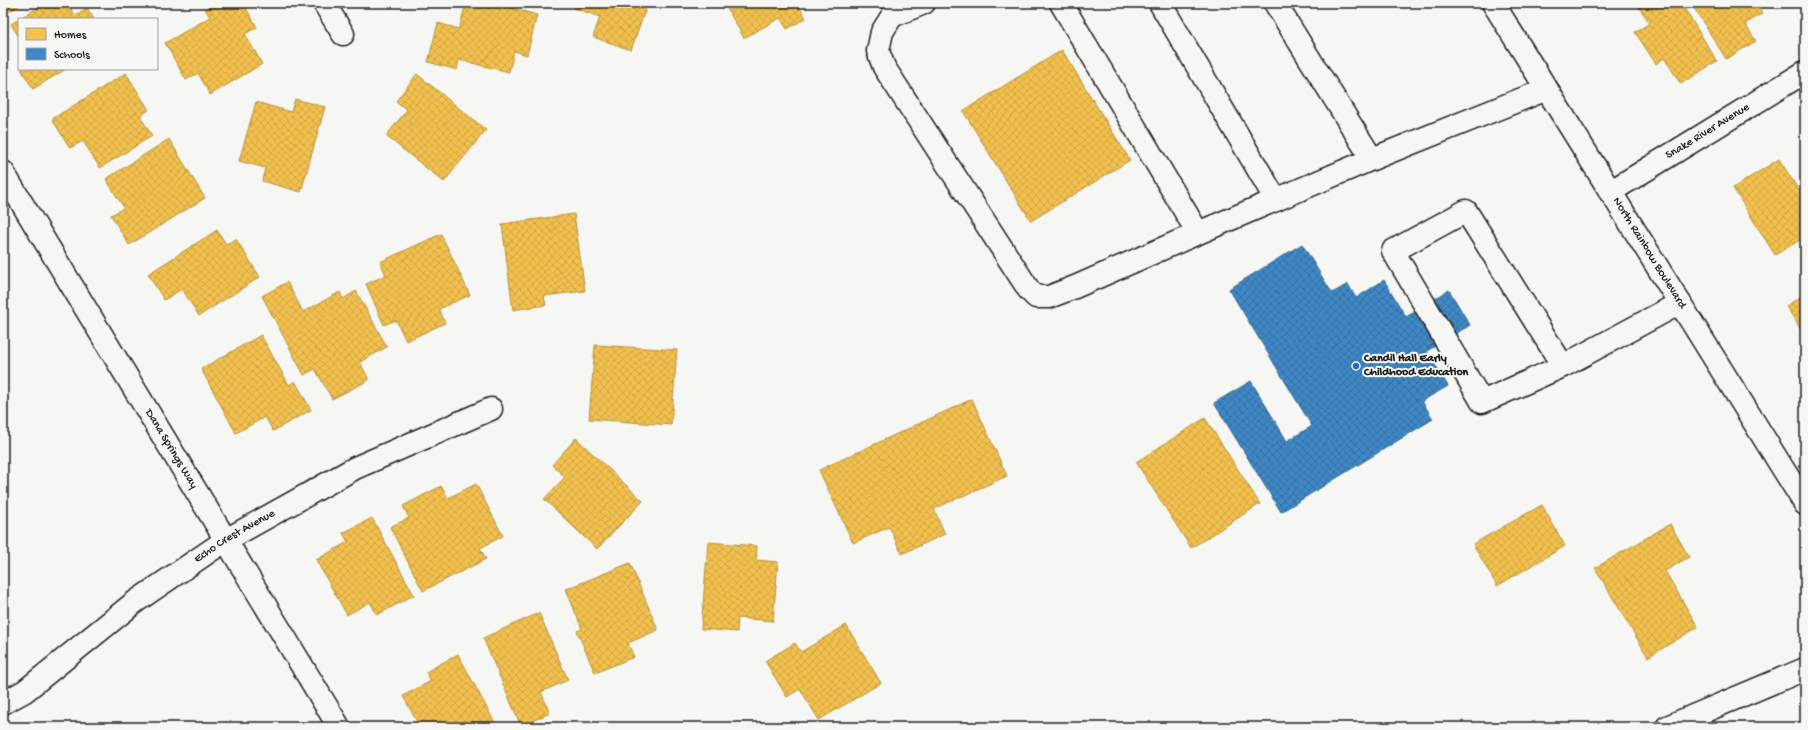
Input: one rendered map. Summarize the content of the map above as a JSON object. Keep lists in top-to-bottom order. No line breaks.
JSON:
{"streets":{"street":["Snake River Avenue","North Rainbow Boulevard","Dana Springs Way","Echo Crest Avenue"]},"crossings":[["Snake River Avenue","North Rainbow Boulevard"],["Dana Springs Way","Echo Crest Avenue"]],"places":["Candil Hall Early Childhood Education"],"legend":["Homes","Schools"]}
